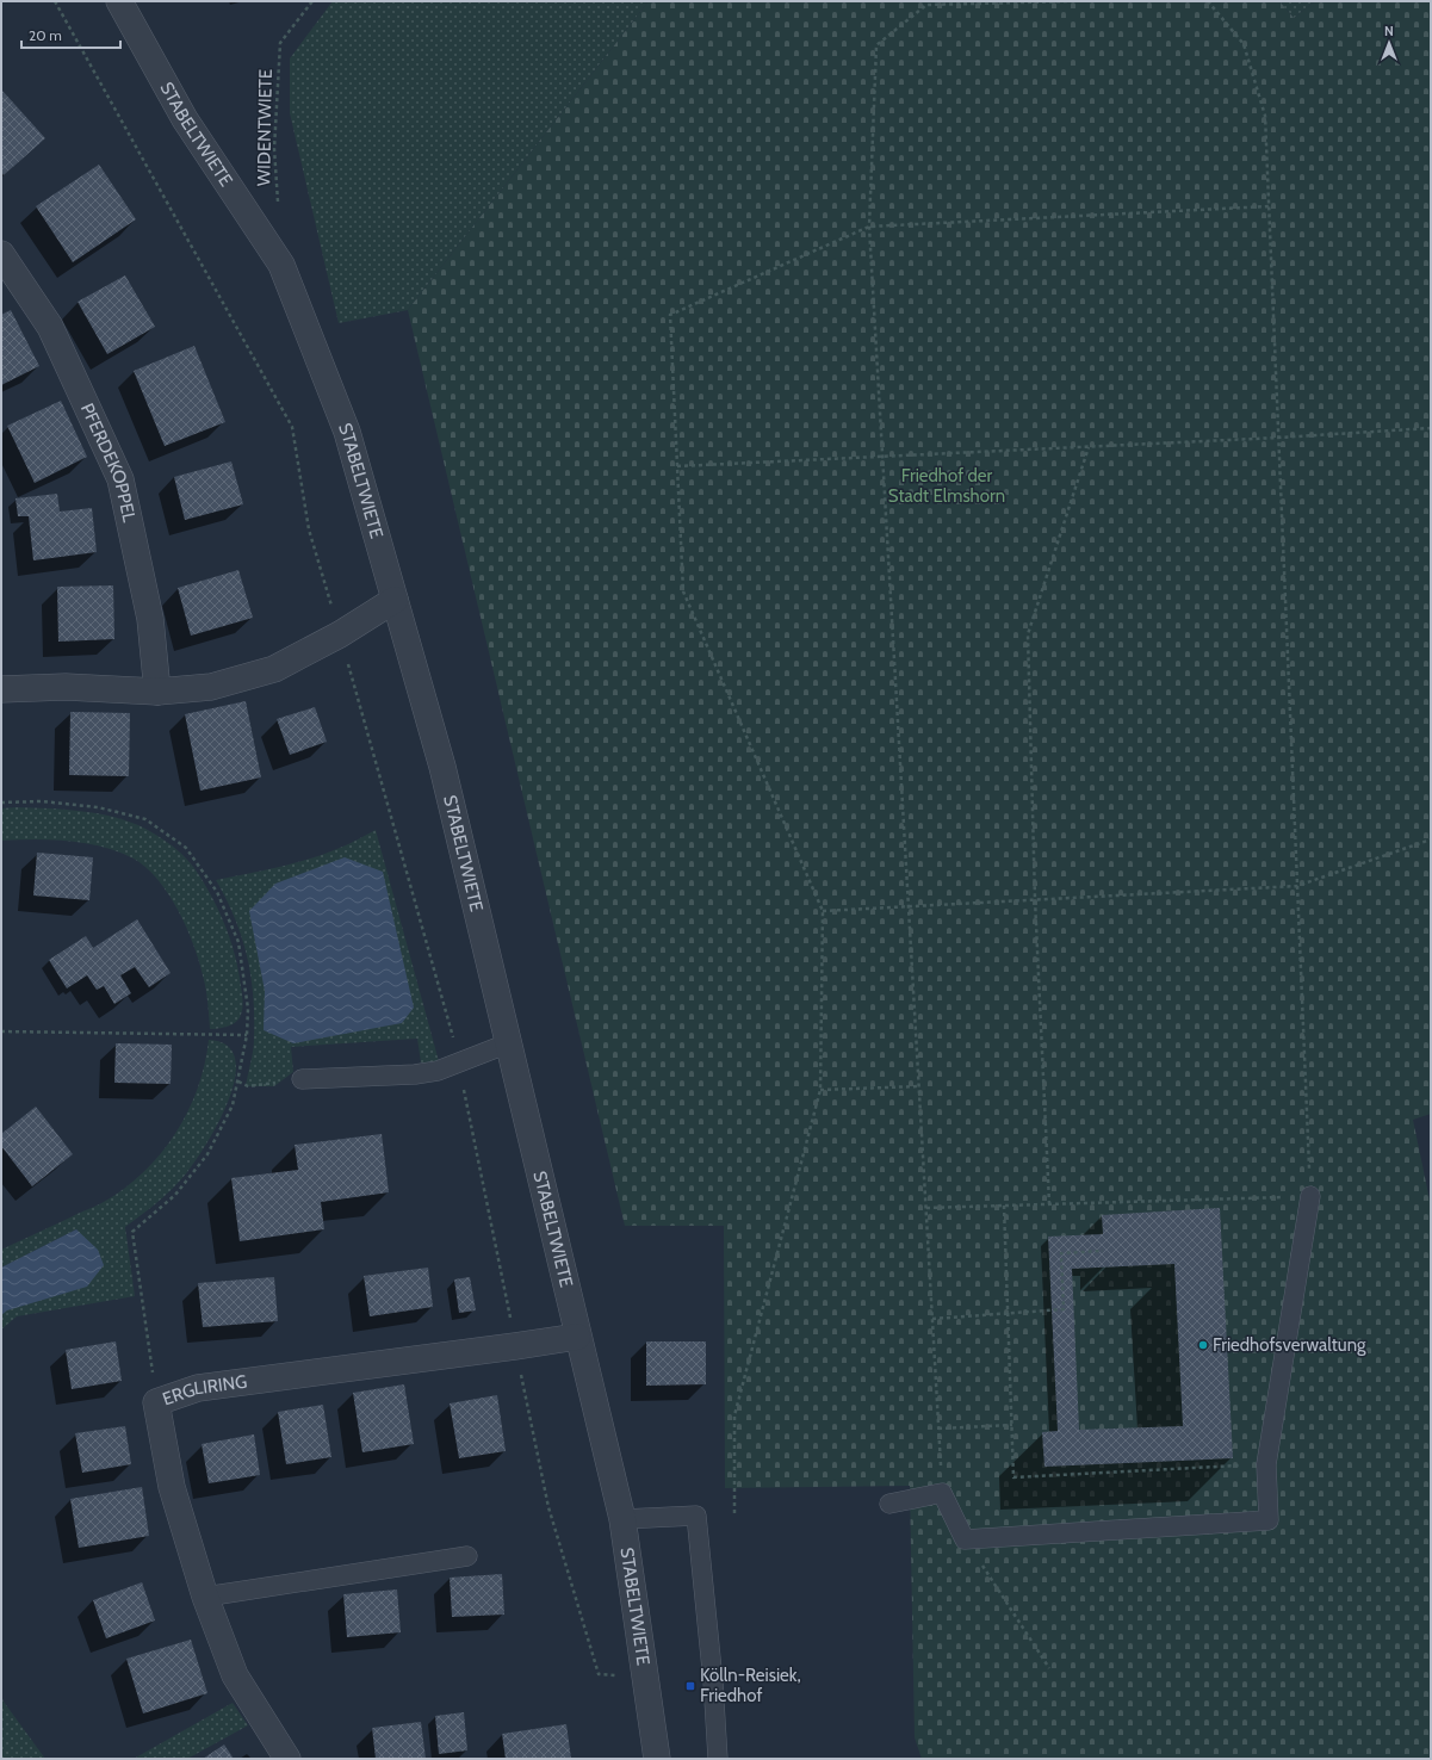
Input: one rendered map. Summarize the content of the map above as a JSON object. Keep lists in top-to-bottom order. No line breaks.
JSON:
{"streets":{"street":["STABELTWIETE","PFERDEKOPPEL","ERGLIRING"],"path":["WIDENTWIETE"]},"crossings":[["STABELTWIETE","ERGLIRING"]],"parks":["Friedhof der Stadt Elmshorn"],"places":{"other":["Friedhofsverwaltung"],"transit":["Kölln-Reisiek, Friedhof"]},"scale_bar":"20 m","north":"top"}
